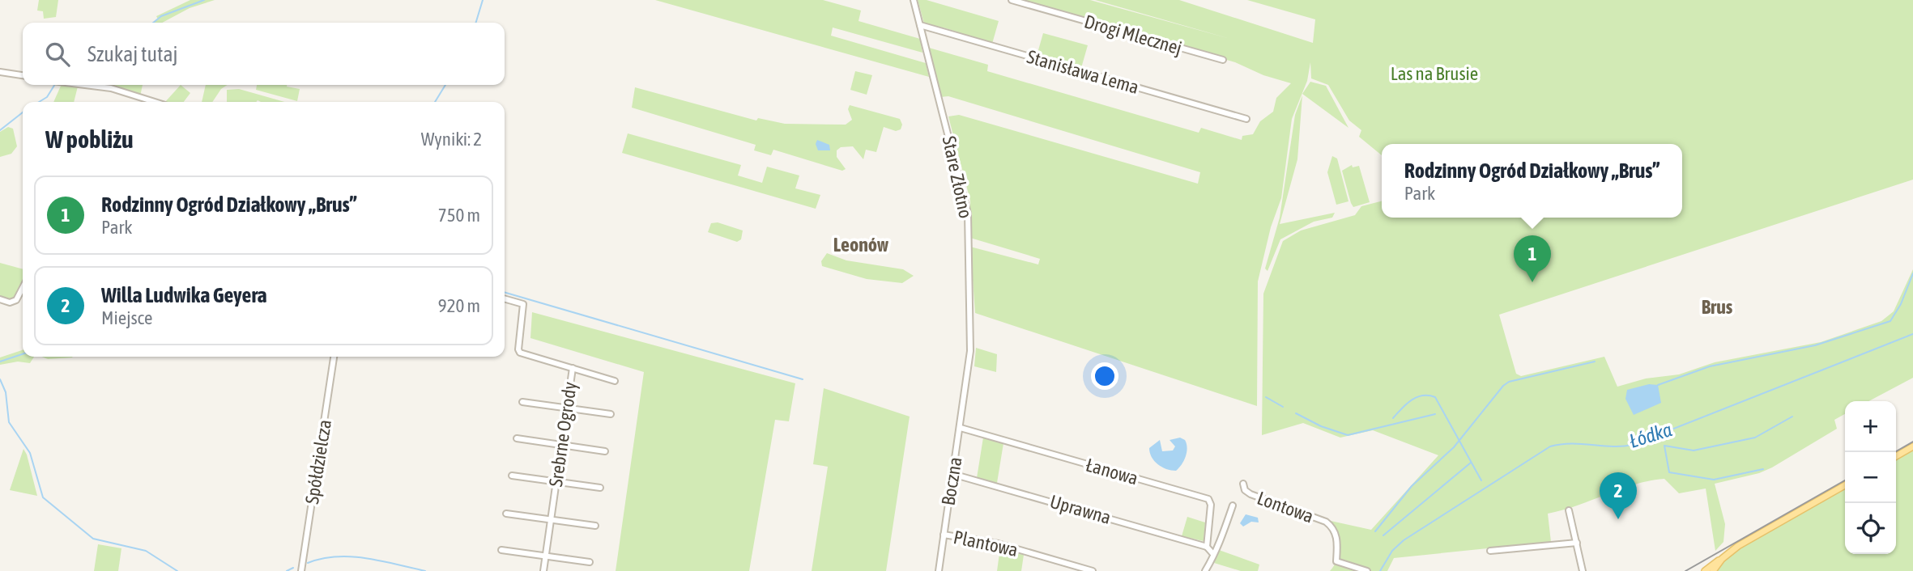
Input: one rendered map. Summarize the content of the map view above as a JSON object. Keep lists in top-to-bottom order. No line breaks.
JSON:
{"streets":{"street":["Drogi Mlecznej","Stanisława Lema","Stare Złotno","Srebrne Ogrody","Spółdzielcza","Łanowa","Boczna","Lontowa","Uprawna","Plantowa"]},"crossings":[["Stanisława Lema","Stare Złotno"],["Stare Złotno","Łanowa"],["Stare Złotno","Boczna"],["Łanowa","Boczna"],["Łanowa","Uprawna"],["Boczna","Uprawna"],["Boczna","Plantowa"]],"districts":["Leonów","Brus"],"water":["Łódka"],"parks":["Las na Brusie"],"page":{"search":"Szukaj tutaj","heading":["W pobliżu","Wyniki: 2"],"popup":["Rodzinny Ogród Działkowy „Brus”","Park"],"list":[{"mark":"1","name":"Rodzinny Ogród Działkowy „Brus”","note":"Park","value":"750 m"},{"mark":"2","name":"Willa Ludwika Geyera","note":"Miejsce","value":"920 m"}],"pins":["1","2"],"map_buttons":["+","−"]}}
